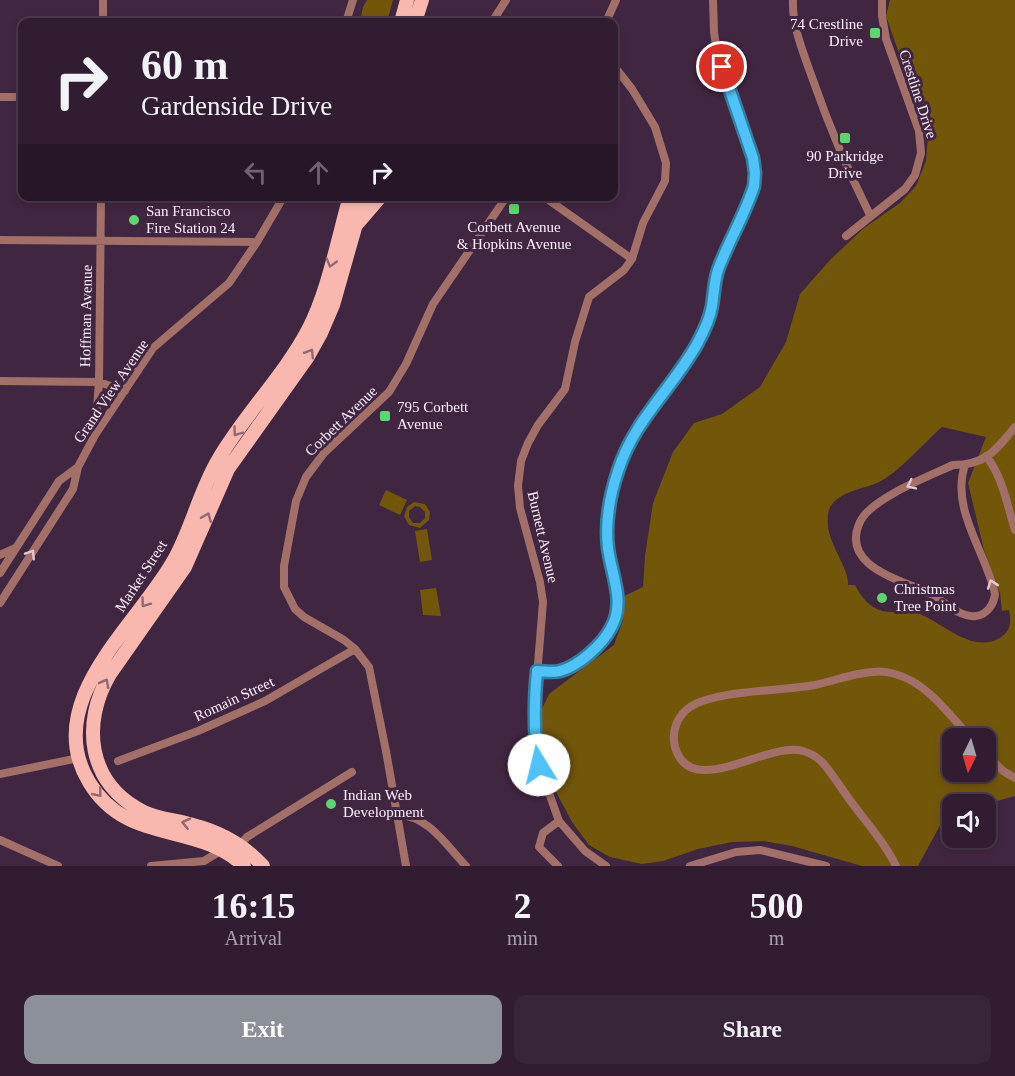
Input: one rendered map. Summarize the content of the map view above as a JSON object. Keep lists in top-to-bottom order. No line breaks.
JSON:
{"streets":{"main road":["Market Street"],"street":["Crestline Drive","Hoffman Avenue","Grand View Avenue","Corbett Avenue","Burnett Avenue","Romain Street"]},"crossings":[["Hoffman Avenue","Grand View Avenue"],["Corbett Avenue","Romain Street"]],"places":{"transit":["74 Crestline Drive","90 Parkridge Drive","Corbett Avenue & Hopkins Avenue","795 Corbett Avenue"],"other":["San Francisco Fire Station 24","Christmas Tree Point","Indian Web Development"]},"north":"bottom","page":{"turn":["60 m","Gardenside Drive"],"eta":["16:15","Arrival","2","min","500","m"],"buttons":["Exit","Share"]}}
